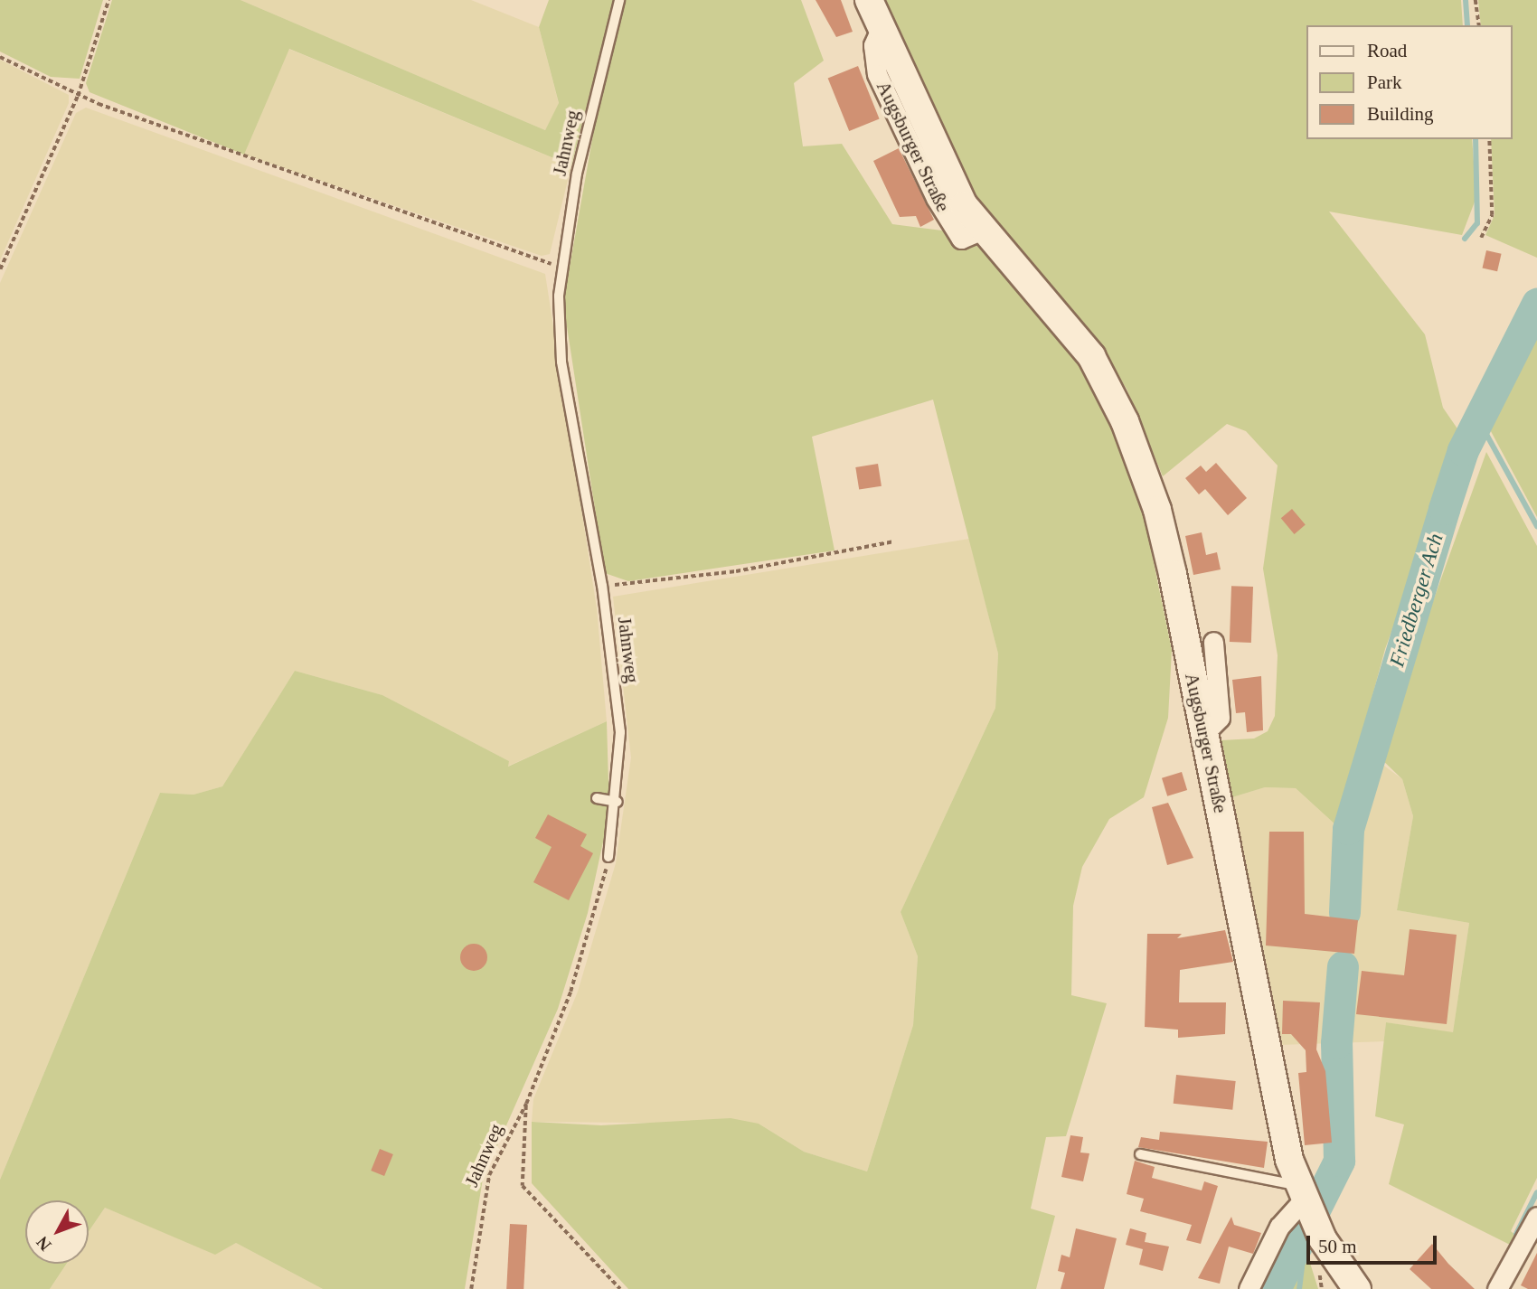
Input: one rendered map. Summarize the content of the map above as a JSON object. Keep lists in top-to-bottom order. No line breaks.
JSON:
{"streets":{"main road":["Augsburger Straße"],"lane":["Jahnweg"]},"water":["Friedberger Ach"],"legend":["Road","Park","Building"],"scale_bar":"50 m","north":"bottom left"}
